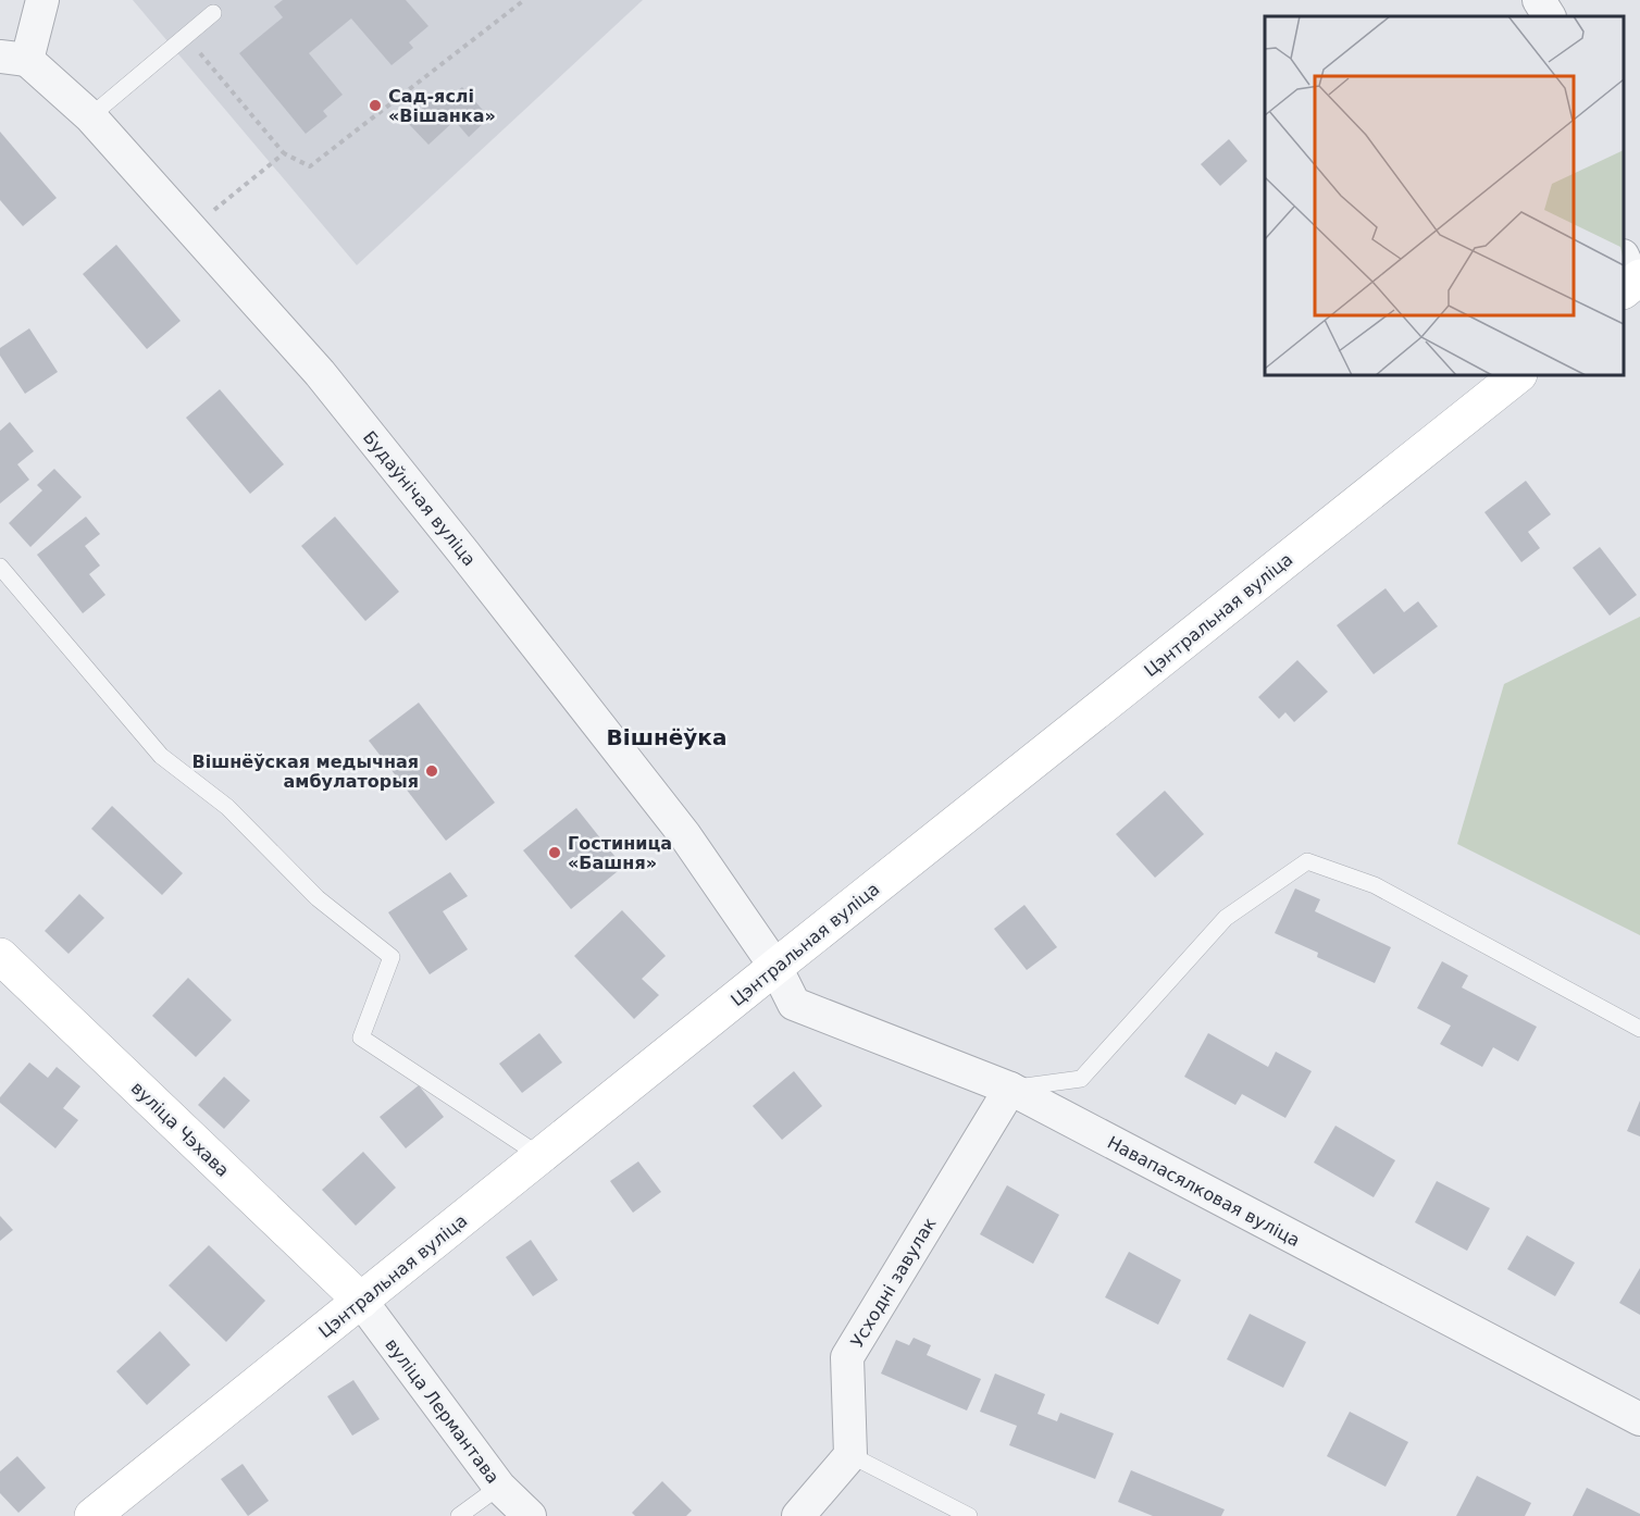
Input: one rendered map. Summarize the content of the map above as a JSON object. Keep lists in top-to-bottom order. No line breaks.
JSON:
{"streets":{"street":["Будаўнічая вуліца","Цэнтральная вуліца","вуліца Чэхава","Навапасялковая вуліца","Усходні завулак","вуліца Лермантава"]},"crossings":[["Будаўнічая вуліца","Цэнтральная вуліца"],["Будаўнічая вуліца","Навапасялковая вуліца"],["Цэнтральная вуліца","вуліца Чэхава"],["Цэнтральная вуліца","Навапасялковая вуліца"],["Цэнтральная вуліца","вуліца Лермантава"],["вуліца Чэхава","вуліца Лермантава"],["Навапасялковая вуліца","Усходні завулак"]],"districts":["Вішнёўка"],"places":["Сад-яслі «Вішанка»","Вішнёўская медычная амбулаторыя","Гостиница «Башня»"]}
